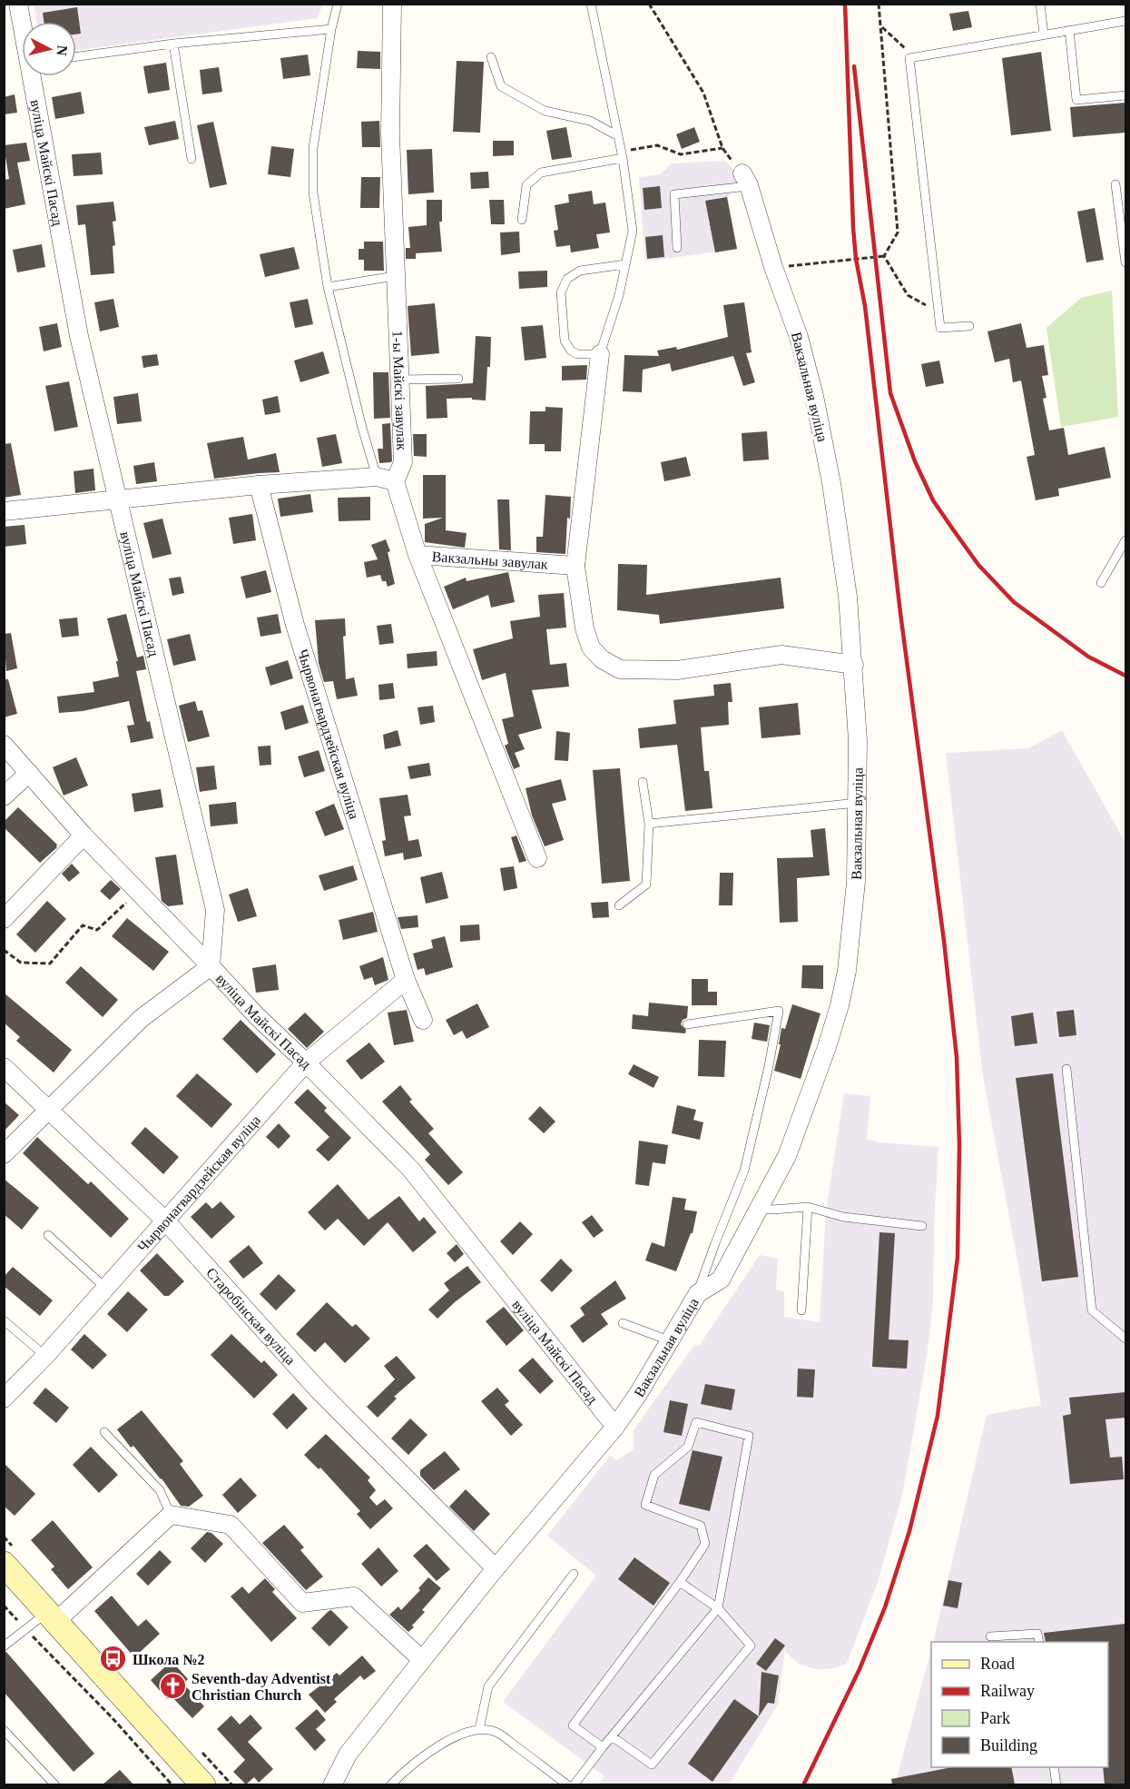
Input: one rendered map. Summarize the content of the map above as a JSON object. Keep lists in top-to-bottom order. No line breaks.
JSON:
{"streets":{"street":["вуліца Майскі Пасад","Вакзальная вуліца","1-ы Майскі завулак","Вакзальны завулак","Чырвонагвардзейская вуліца","Старобінская вуліца"]},"crossings":[["вуліца Майскі Пасад","Вакзальная вуліца"],["вуліца Майскі Пасад","Чырвонагвардзейская вуліца"],["Чырвонагвардзейская вуліца","Старобінская вуліца"]],"places":{"bus stop":["Школа №2"],"church":["Seventh-day Adventist Christian Church"]},"legend":["Road","Railway","Park","Building"],"north":"right"}
